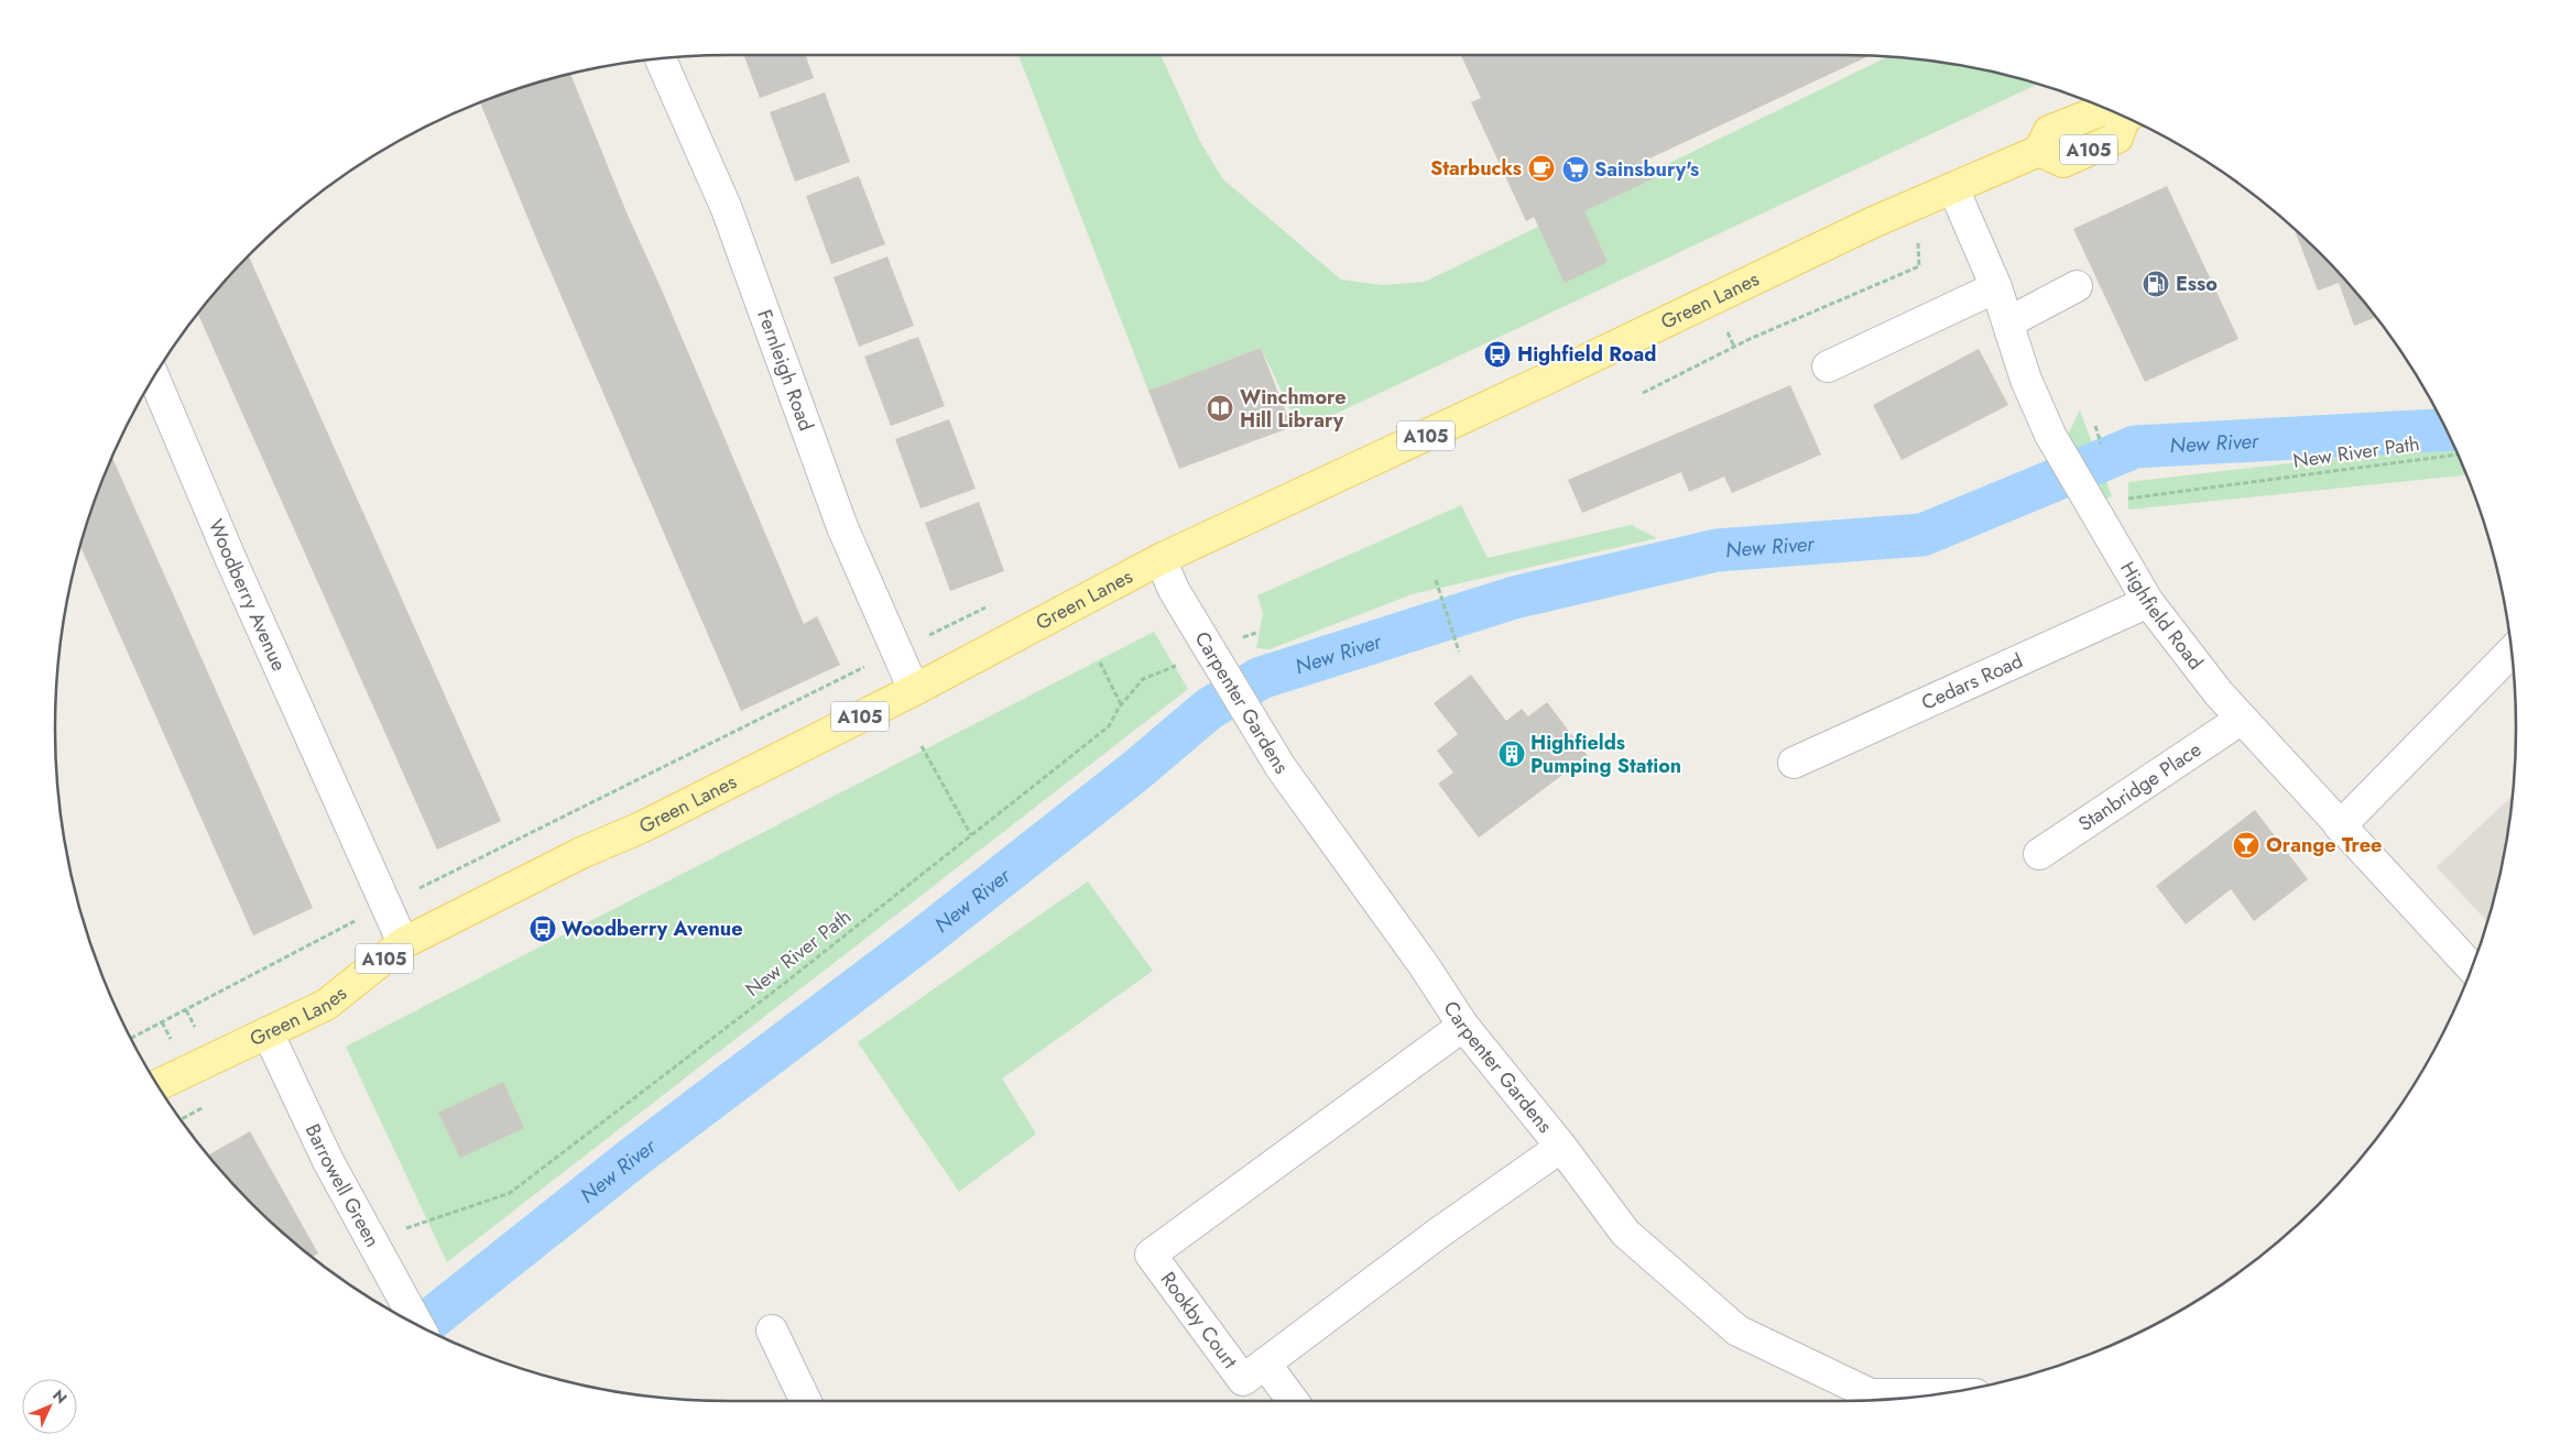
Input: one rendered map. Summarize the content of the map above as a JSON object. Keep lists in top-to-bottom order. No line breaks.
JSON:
{"streets":{"main road":["A105","Green Lanes"],"street":["Fernleigh Road","Woodberry Avenue","Highfield Road","Cedars Road","Carpenter Gardens","Stanbridge Place","Barrowell Green","Rookby Court"],"path":["New River Path"]},"crossings":[["Green Lanes","Fernleigh Road"],["Green Lanes","Woodberry Avenue"],["Green Lanes","Highfield Road"],["Green Lanes","Carpenter Gardens"],["Green Lanes","Barrowell Green"],["Highfield Road","Cedars Road"],["Highfield Road","Stanbridge Place"],["Carpenter Gardens","Rookby Court"]],"water":["New River"],"places":{"cafe":["Starbucks"],"supermarket":["Sainsbury's"],"fuel station":["Esso"],"bus stop":["Highfield Road","Woodberry Avenue"],"library":["Winchmore Hill Library"],"building":["Highfields Pumping Station"],"bar":["Orange Tree"]},"north":"top right"}
